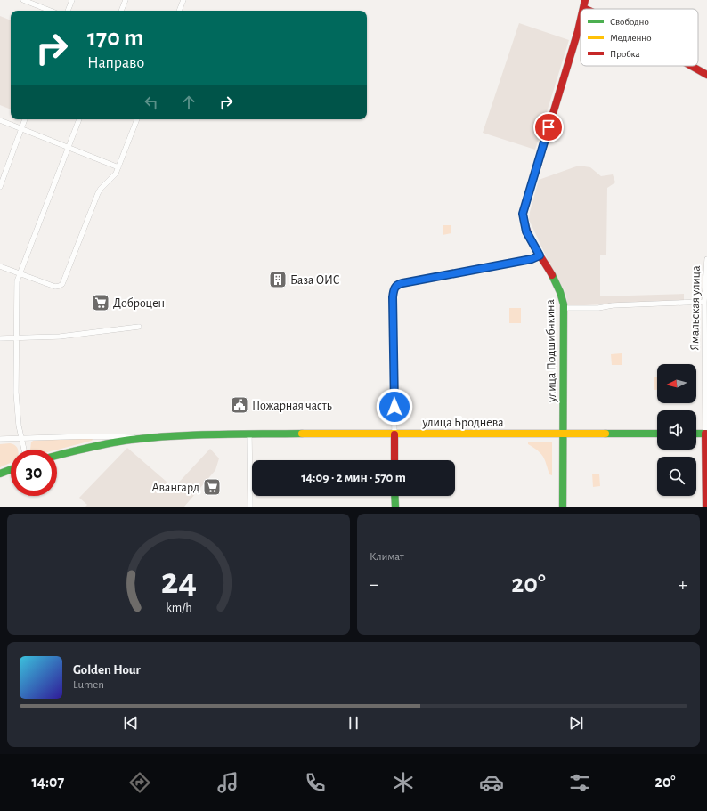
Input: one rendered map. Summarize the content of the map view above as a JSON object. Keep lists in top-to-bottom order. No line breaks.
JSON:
{"streets":{"main road":["Ямальская улица","улица Подшибякина","улица Броднева"]},"crossings":[["улица Подшибякина","улица Броднева"]],"places":{"building":["База ОИС"],"supermarket":["Доброцен","Авангард"],"public building":["Пожарная часть"]},"legend":["Свободно","Медленно","Пробка"],"north":"left","page":{"turn":["170 m","Направо"],"limit":"30","trip":"14:09 · 2 мин · 570 m","tile":"Климат","heat":["−","20°","+"],"song":["Golden Hour","Lumen"],"tabs":["14:07","20°"],"gauge":["24","km/h"]}}
